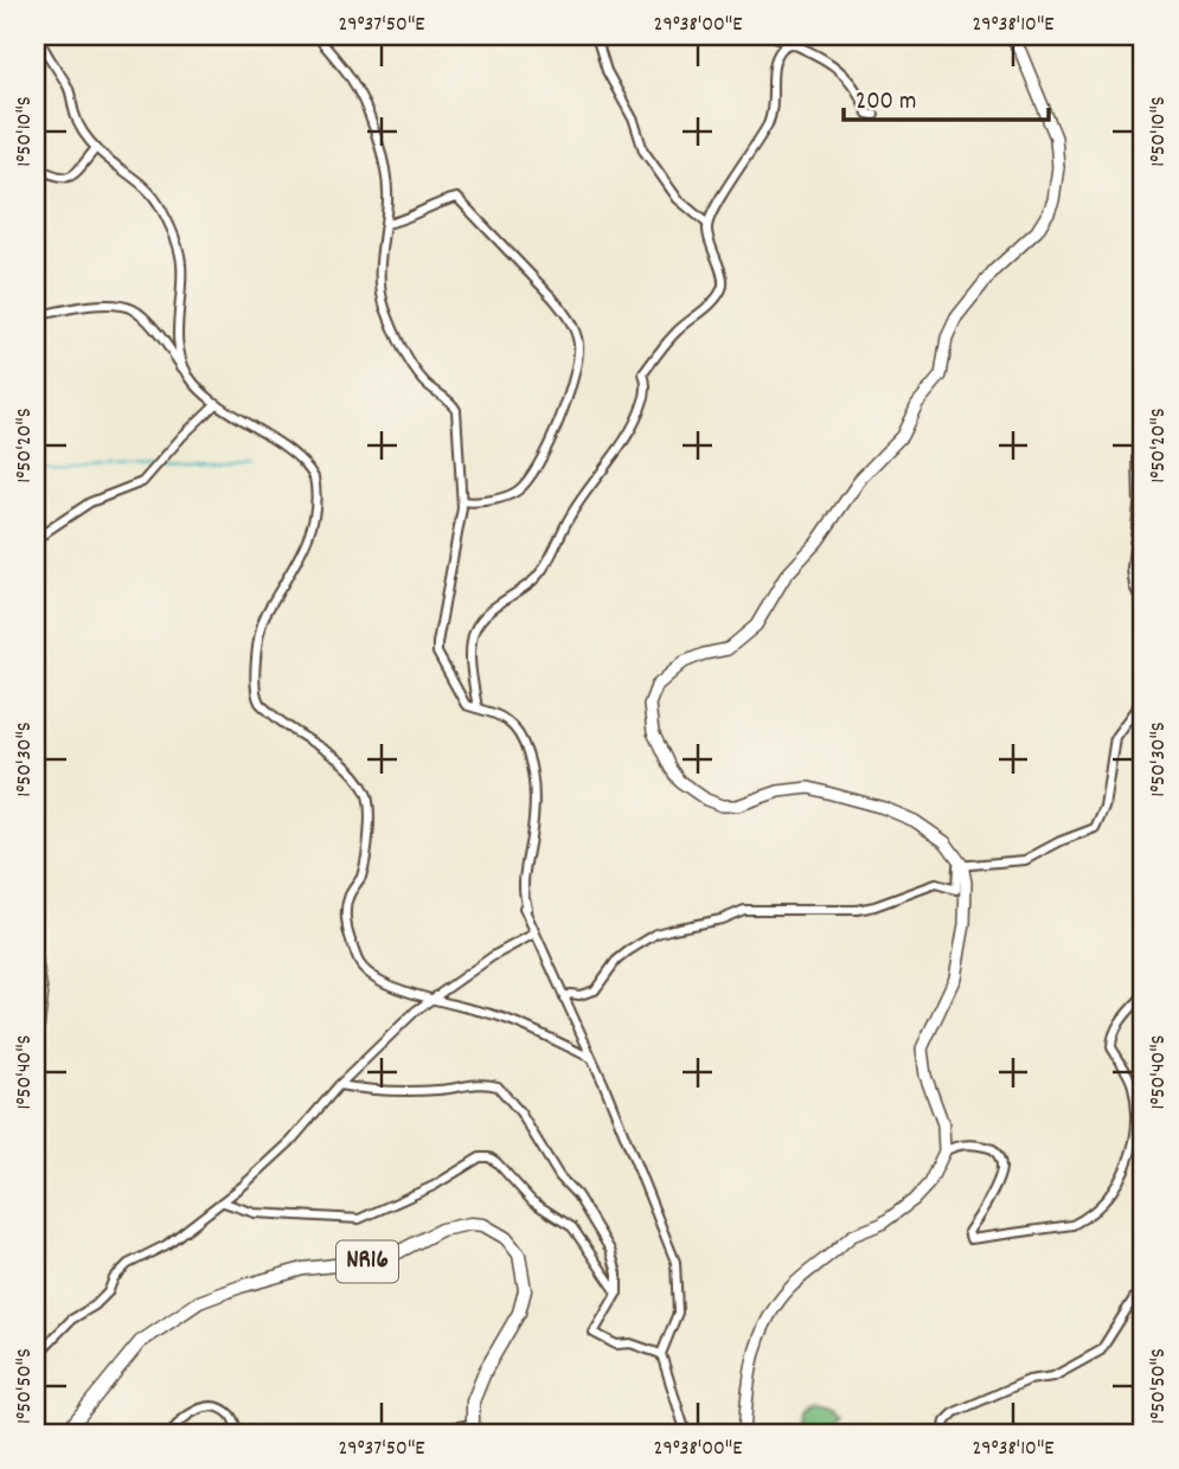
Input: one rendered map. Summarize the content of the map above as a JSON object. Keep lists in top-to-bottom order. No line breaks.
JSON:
{"streets":{"main road":["NR16"]},"scale_bar":"200 m","coordinates":["29°37'50\"E","29°38'00\"E","29°38'10\"E","1°50'10\"S","1°50'20\"S","1°50'30\"S","1°50'40\"S","1°50'50\"S"]}
